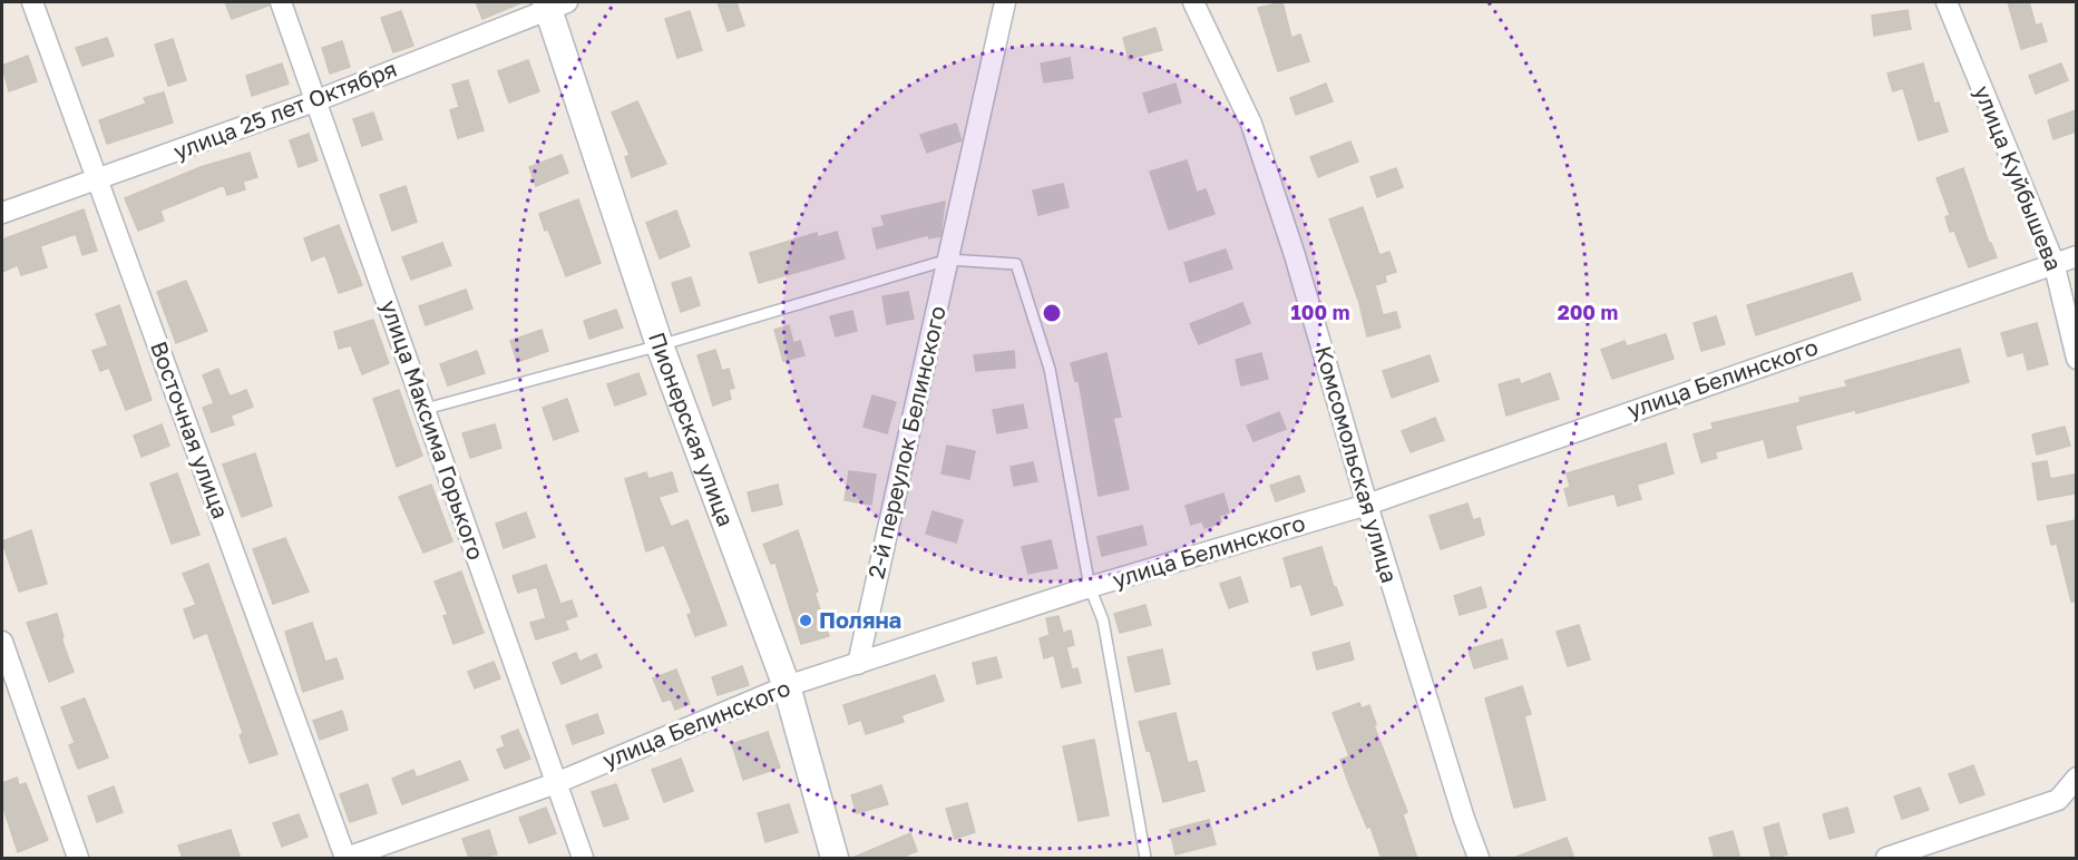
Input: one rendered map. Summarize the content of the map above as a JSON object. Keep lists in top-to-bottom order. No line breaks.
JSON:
{"streets":{"street":["улица 25 лет Октября","улица Куйбышева","улица Белинского","Восточная улица","улица Максима Горького","Пионерская улица","2-й переулок Белинского","Комсомольская улица"]},"crossings":[["улица 25 лет Октября","Восточная улица"],["улица 25 лет Октября","улица Максима Горького"],["улица 25 лет Октября","Пионерская улица"],["улица Куйбышева","улица Белинского"],["улица Белинского","Восточная улица"],["улица Белинского","улица Максима Горького"],["улица Белинского","Пионерская улица"],["улица Белинского","2-й переулок Белинского"],["улица Белинского","Комсомольская улица"]],"places":["Поляна"],"rings":["100 m","200 m"]}
